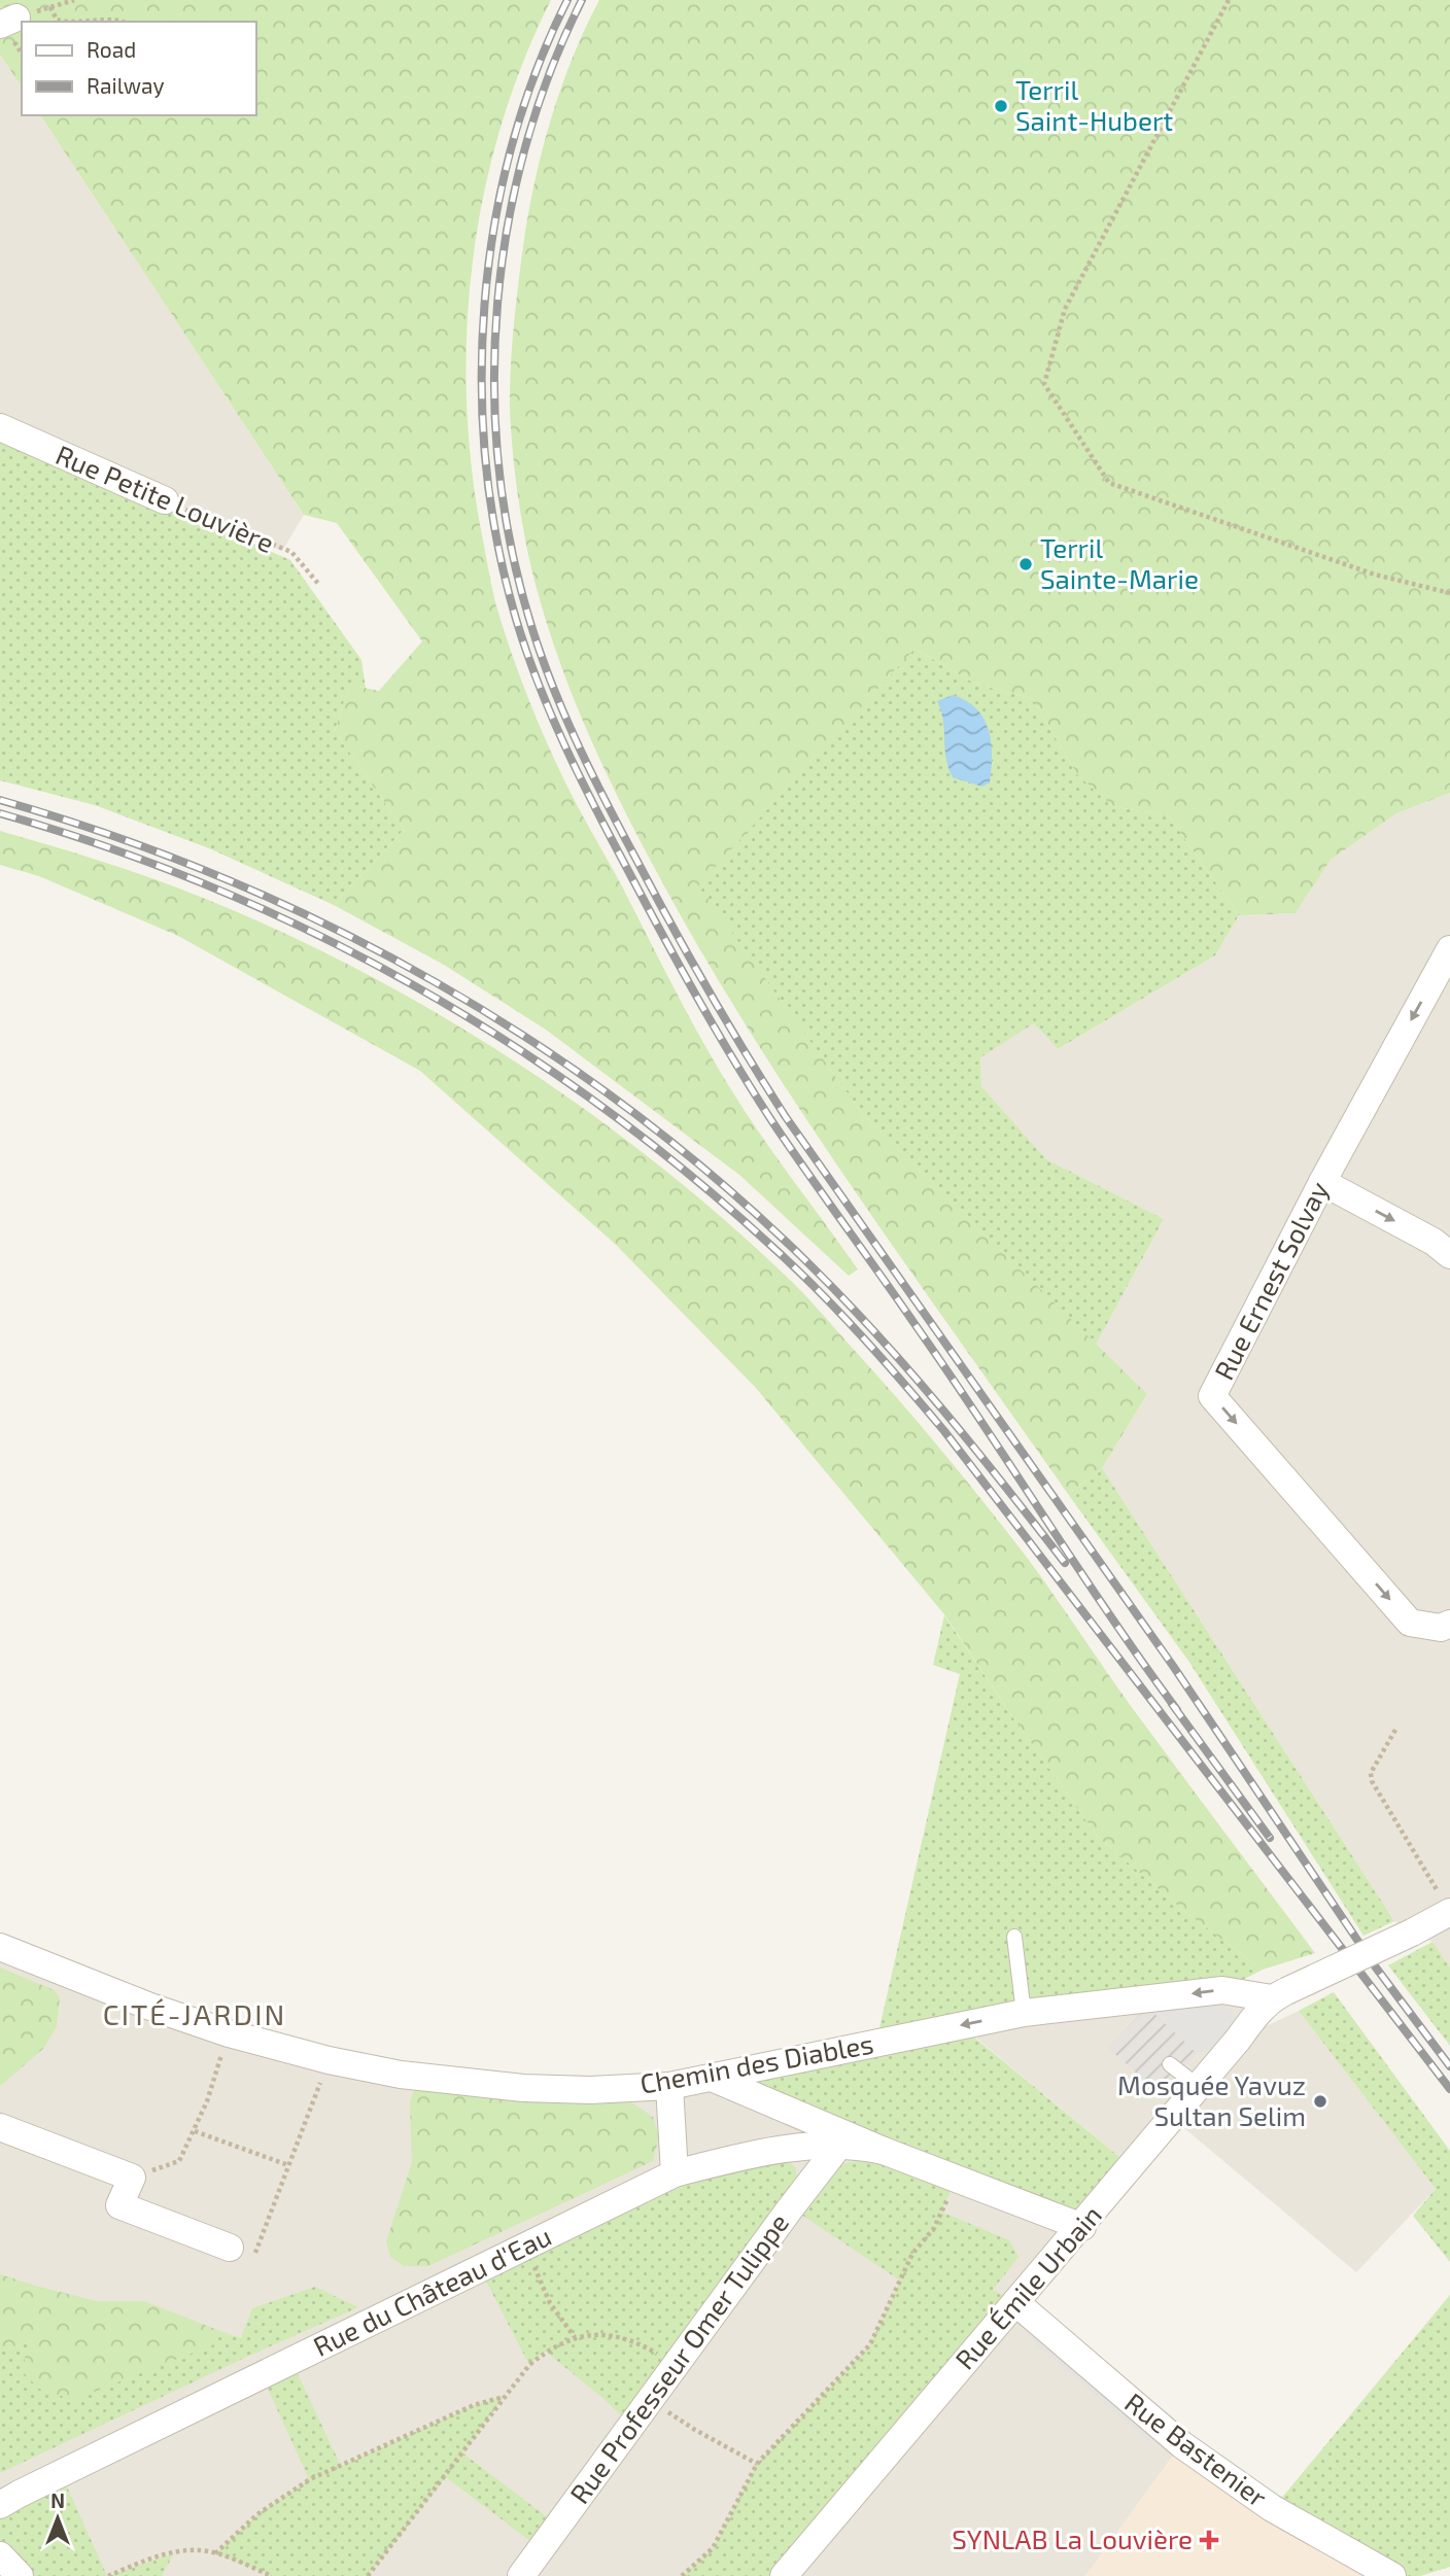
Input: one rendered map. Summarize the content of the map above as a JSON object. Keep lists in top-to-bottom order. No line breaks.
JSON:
{"streets":{"street":["Rue Petite Louvière","Rue Ernest Solvay","Chemin des Diables","Rue Émile Urbain","Rue du Château d'Eau","Rue Professeur Omer Tulippe","Rue Bastenier"]},"crossings":[["Chemin des Diables","Rue Émile Urbain"],["Rue Émile Urbain","Rue Bastenier"],["Rue du Château d'Eau","Rue Professeur Omer Tulippe"]],"one_way":["Rue Ernest Solvay","Chemin des Diables"],"districts":["CITÉ-JARDIN"],"places":{"other":["Terril Saint-Hubert","Terril Sainte-Marie","Mosquée Yavuz Sultan Selim"],"health":["SYNLAB La Louvière"]},"legend":["Road","Railway"],"north":"top"}
